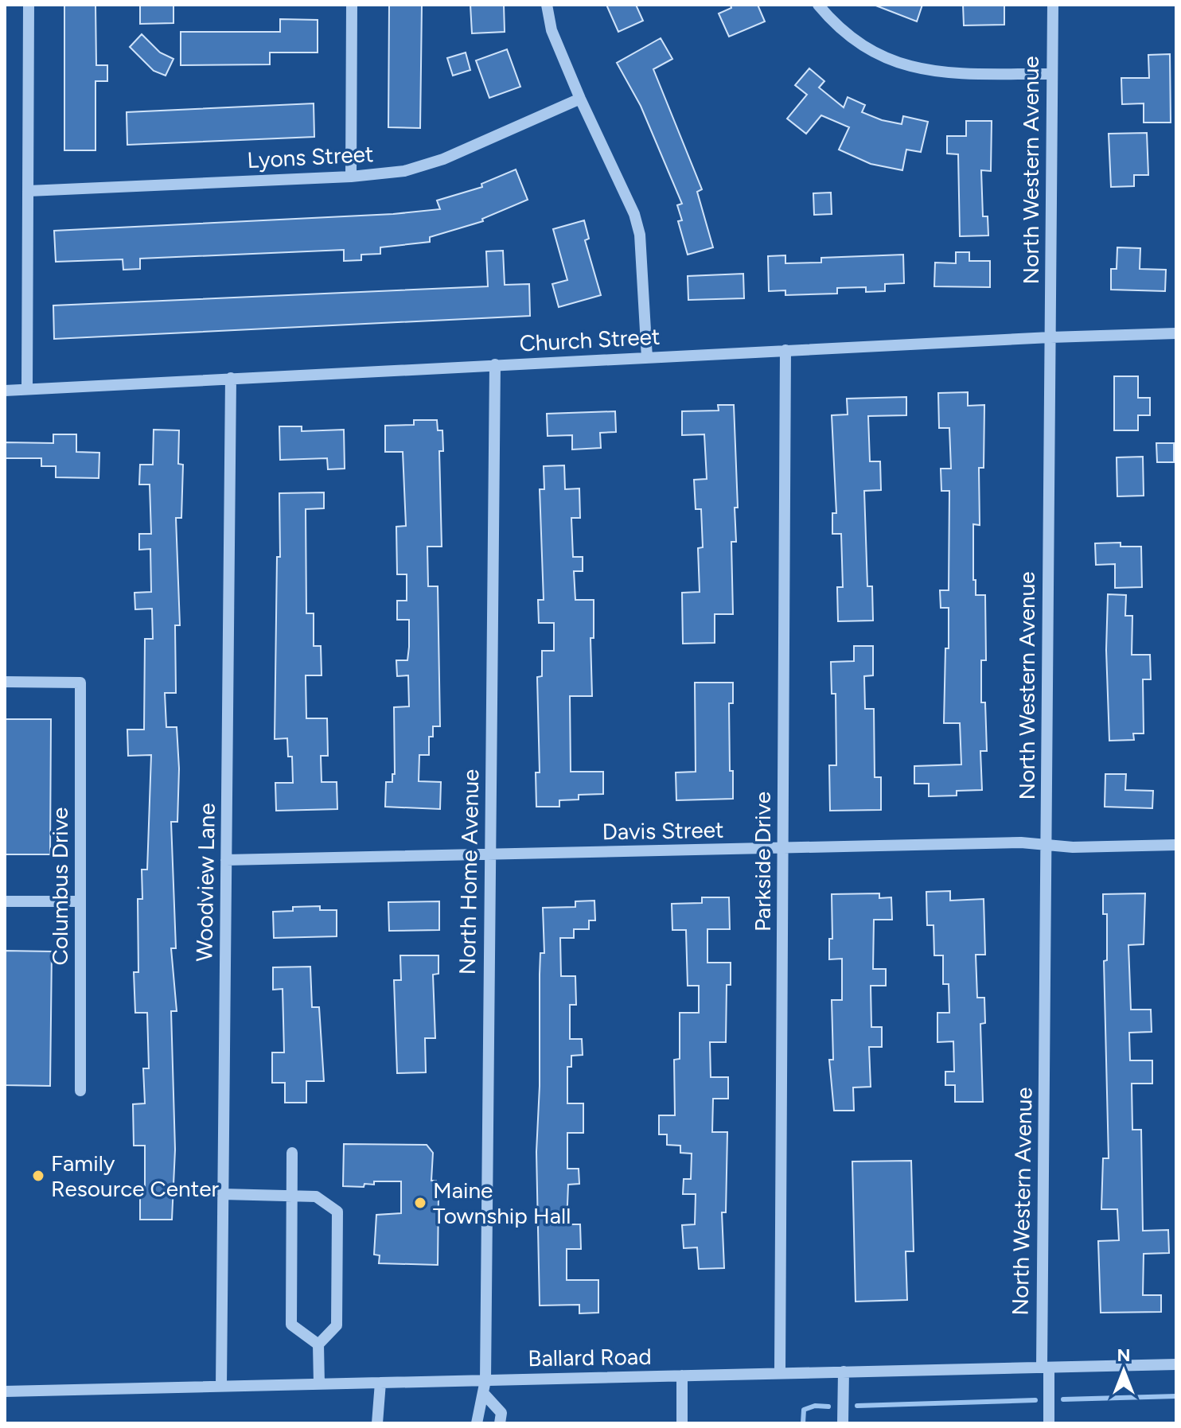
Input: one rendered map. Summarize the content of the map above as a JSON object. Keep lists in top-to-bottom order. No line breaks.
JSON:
{"streets":{"street":["Lyons Street","North Western Avenue","Church Street","Davis Street","Parkside Drive","North Home Avenue","Woodview Lane","Columbus Drive","Ballard Road"]},"crossings":[["North Western Avenue","Church Street"],["North Western Avenue","Davis Street"],["North Western Avenue","Ballard Road"],["Church Street","Parkside Drive"],["Church Street","North Home Avenue"],["Church Street","Woodview Lane"],["Davis Street","Parkside Drive"],["Davis Street","North Home Avenue"],["Davis Street","Woodview Lane"],["Parkside Drive","Ballard Road"],["North Home Avenue","Ballard Road"],["Woodview Lane","Ballard Road"]],"places":["Family Resource Center","Maine Township Hall"],"north":"top"}
